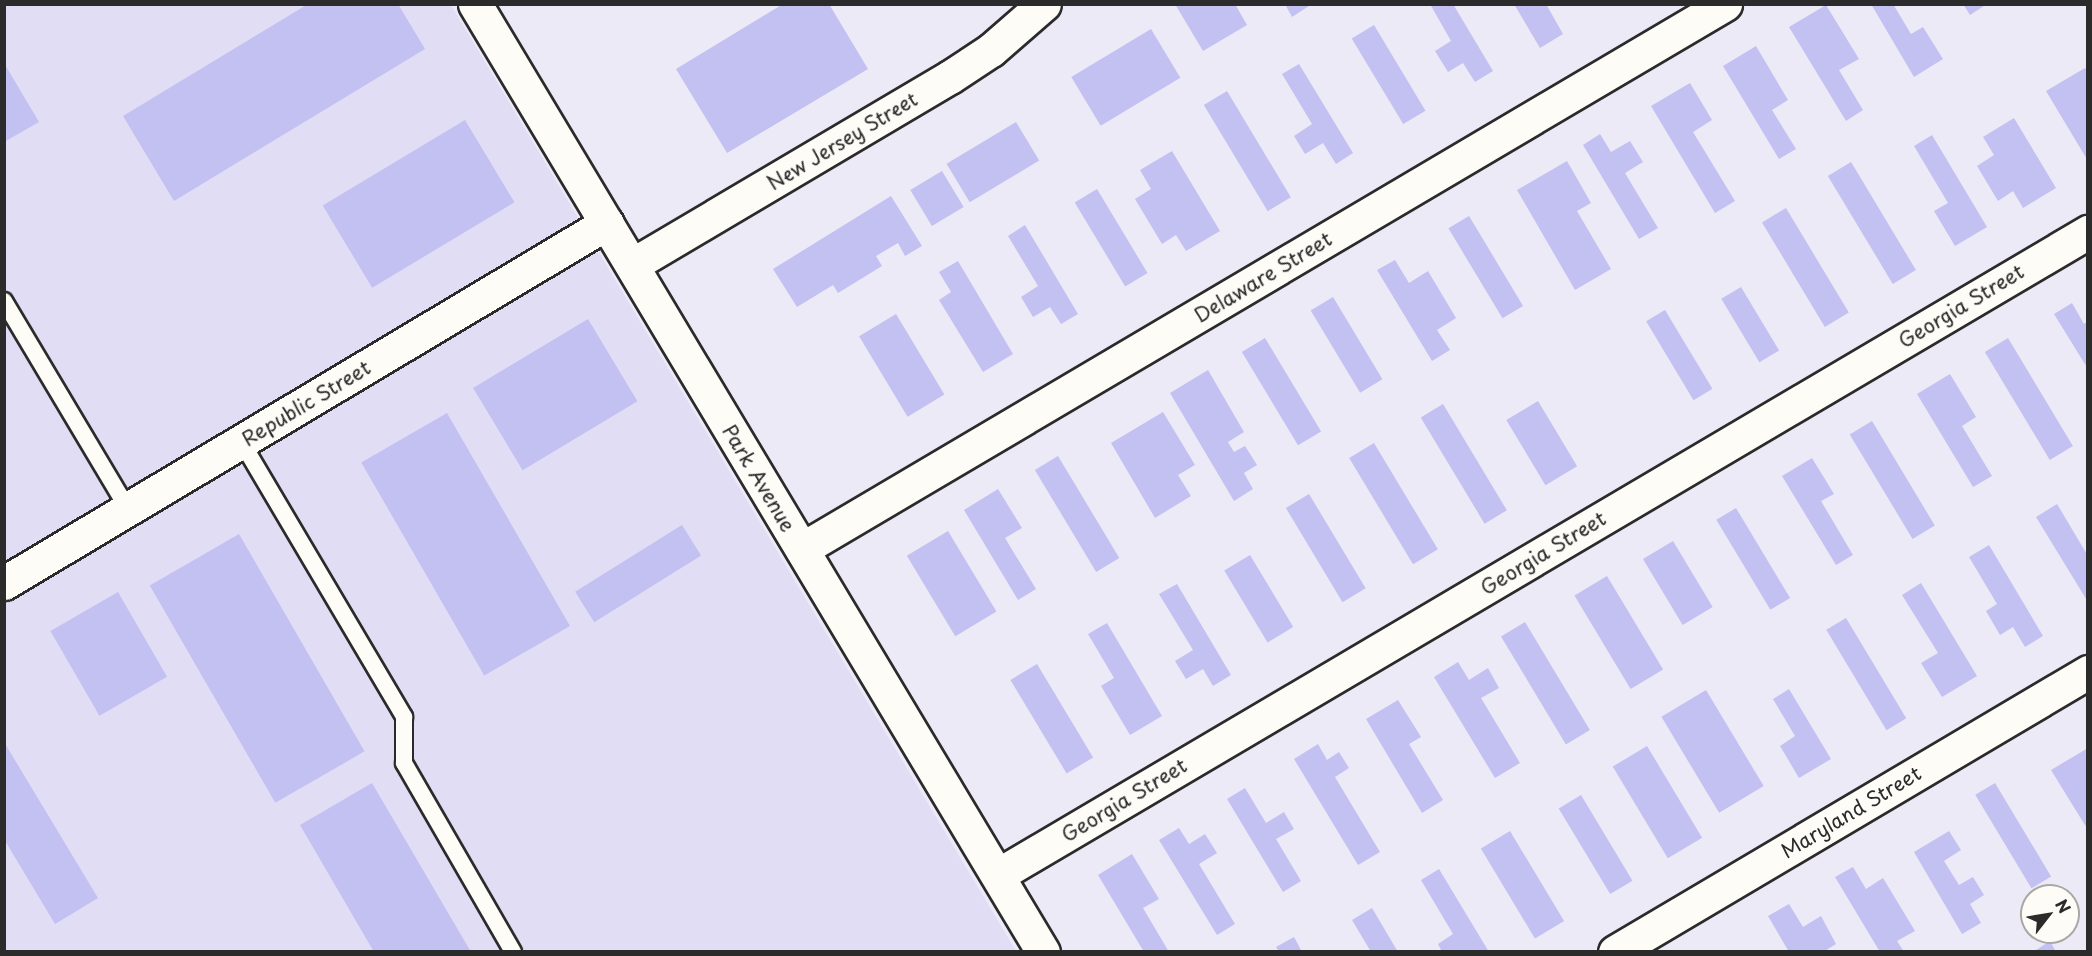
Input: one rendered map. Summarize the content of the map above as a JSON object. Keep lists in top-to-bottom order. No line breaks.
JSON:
{"streets":{"street":["New Jersey Street","Delaware Street","Georgia Street","Republic Street","Park Avenue","Maryland Street"]},"crossings":[["New Jersey Street","Park Avenue"],["Delaware Street","Park Avenue"],["Georgia Street","Park Avenue"],["Republic Street","Park Avenue"]],"north":"top right"}
